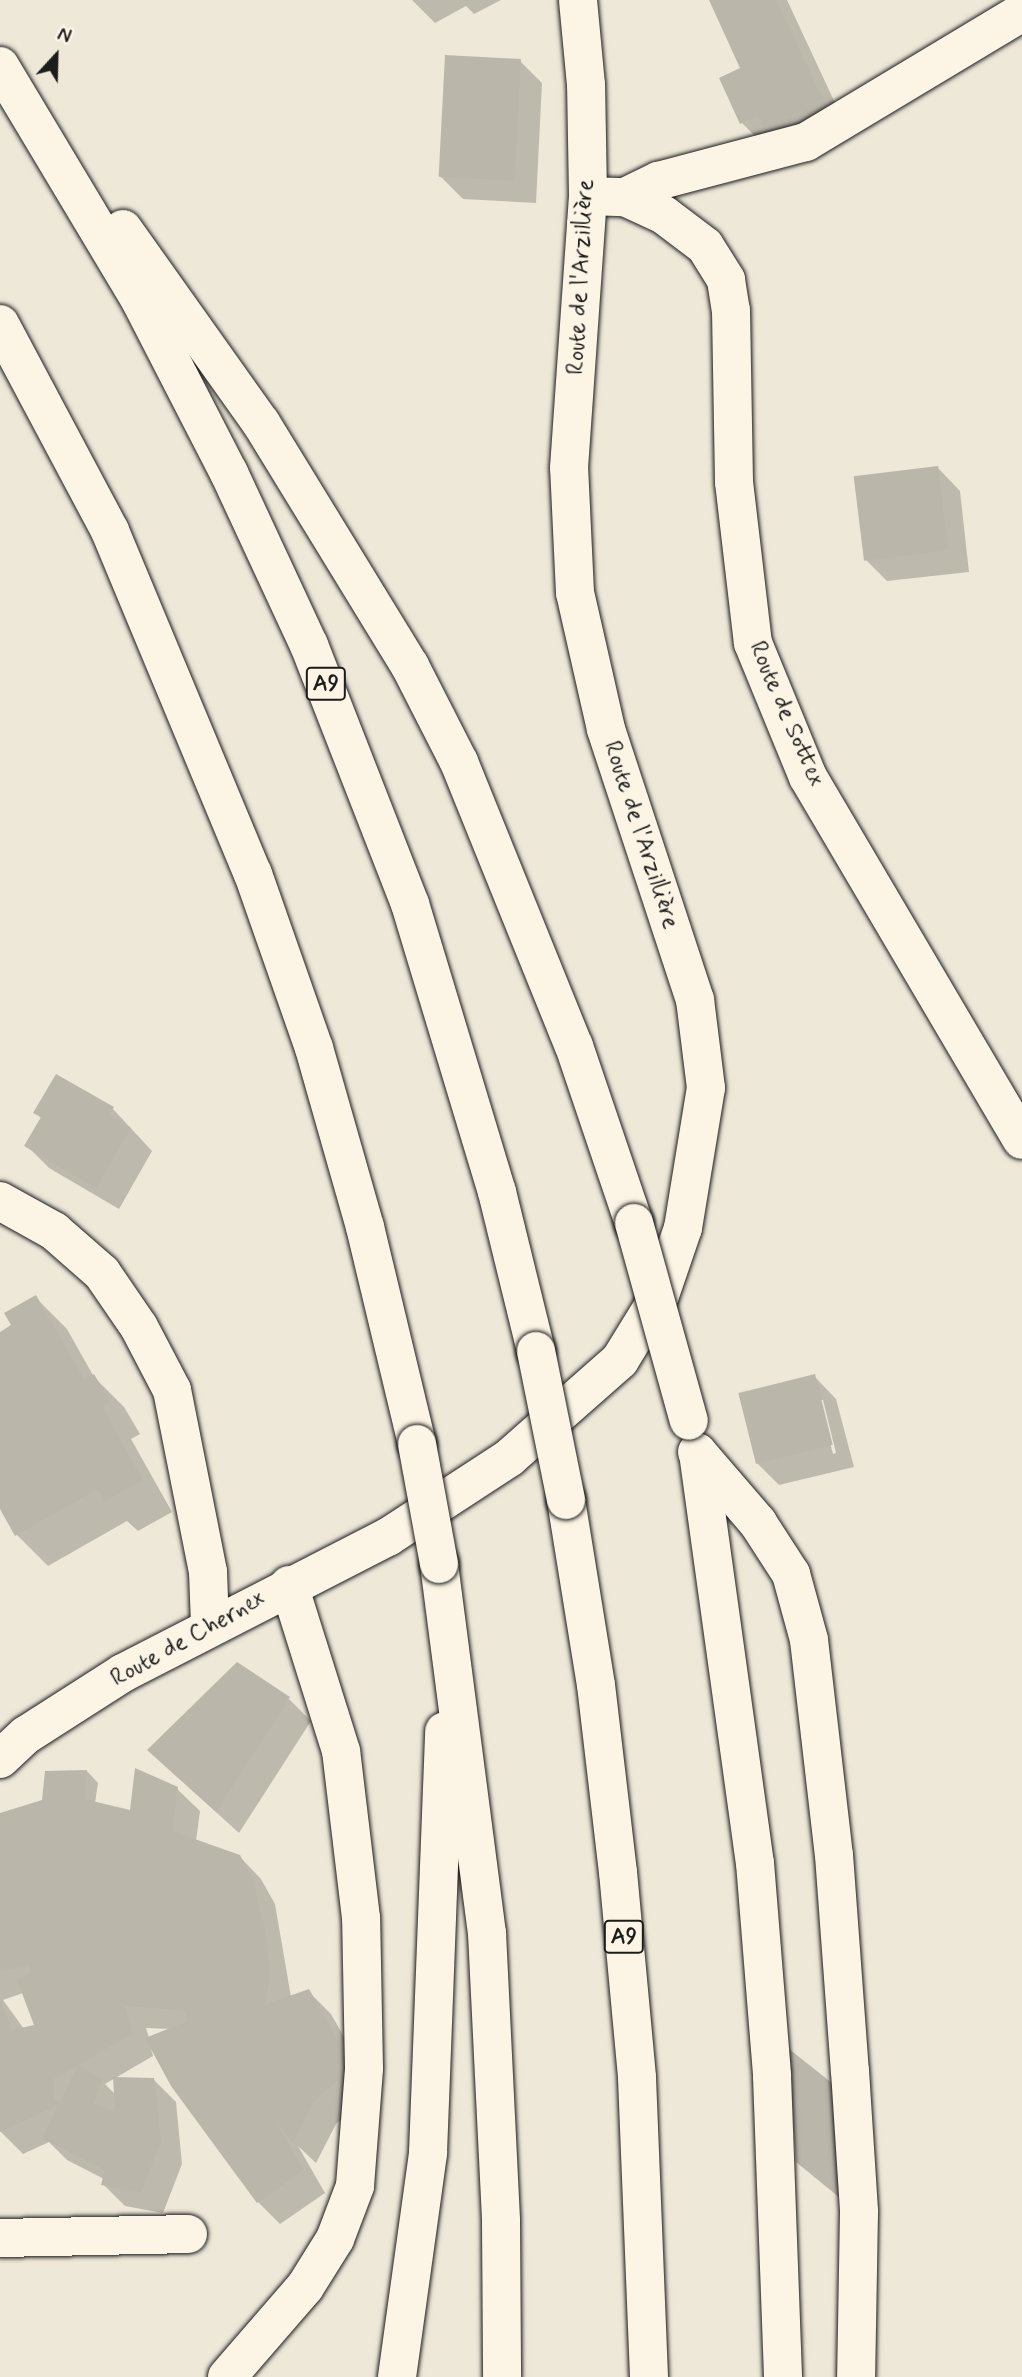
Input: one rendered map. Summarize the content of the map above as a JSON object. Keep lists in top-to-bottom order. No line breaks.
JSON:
{"streets":{"main road":["Route de l'Arzillière","A9","Route de Sottex","Route de Chernex"]},"crossings":[["Route de l'Arzillière","Route de Sottex"],["Route de l'Arzillière","Route de Chernex"]],"north":"top"}
